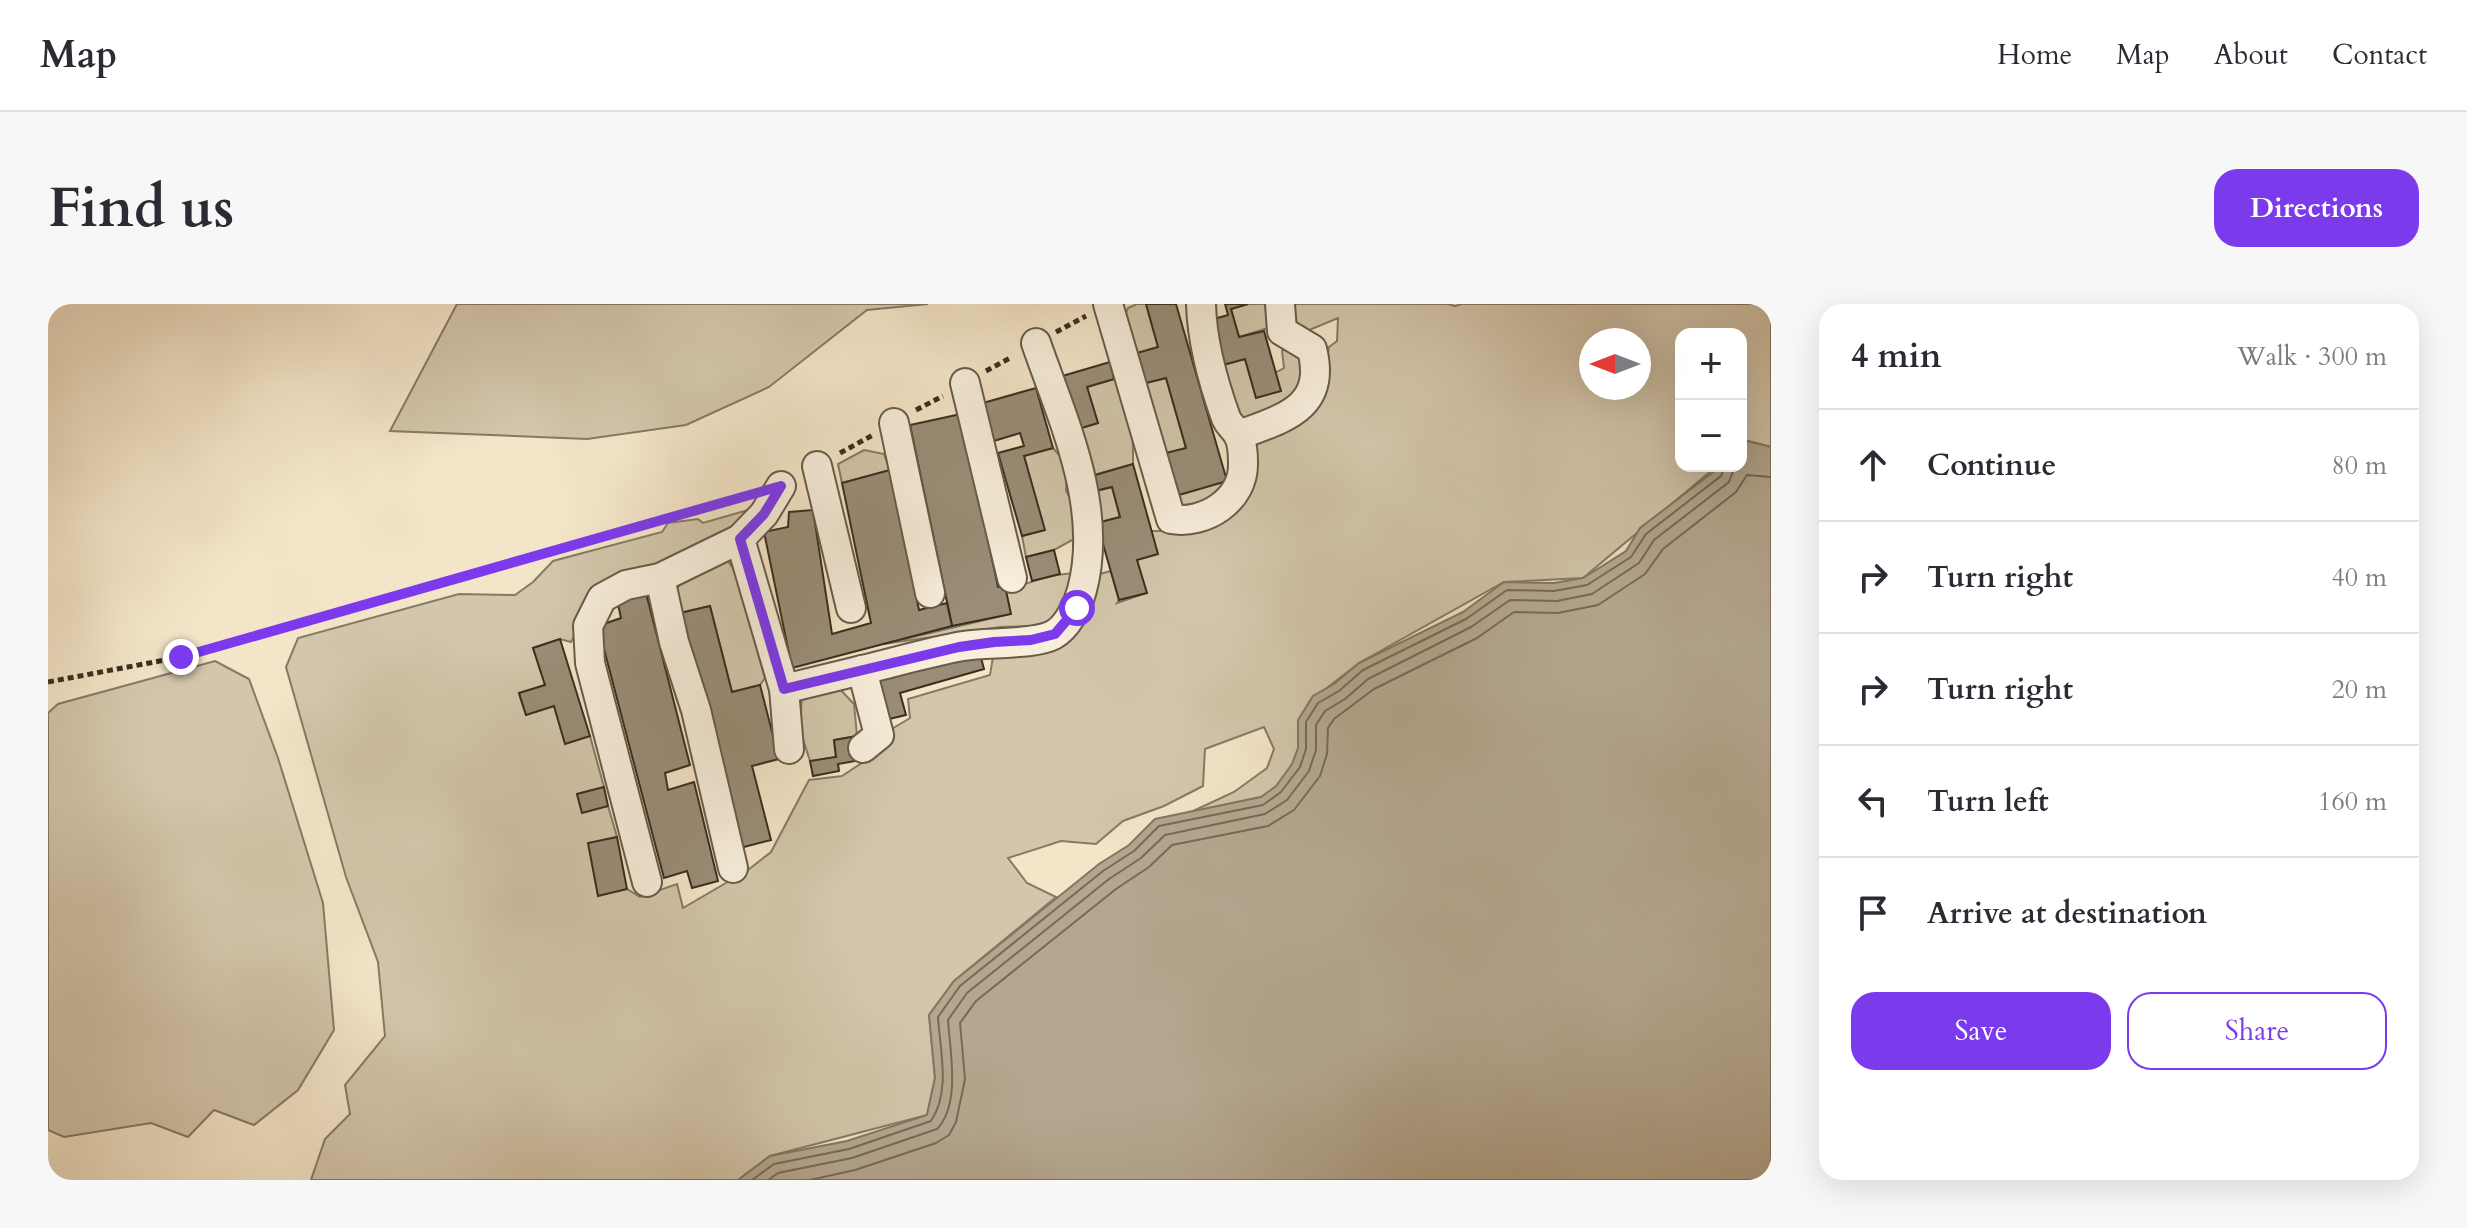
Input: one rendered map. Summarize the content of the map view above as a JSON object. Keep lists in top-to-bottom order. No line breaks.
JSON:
{"north":"left","page":{"header":"Map","nav":["Home","Map","About","Contact"],"buttons":["Directions",["Save","Share"]],"title":"Find us","heading":["4 min","Walk · 300 m"],"map_buttons":["+","−"],"list":[["Continue","80 m"],["Turn right","40 m"],["Turn right","20 m"],["Turn left","160 m"],"Arrive at destination"]}}
